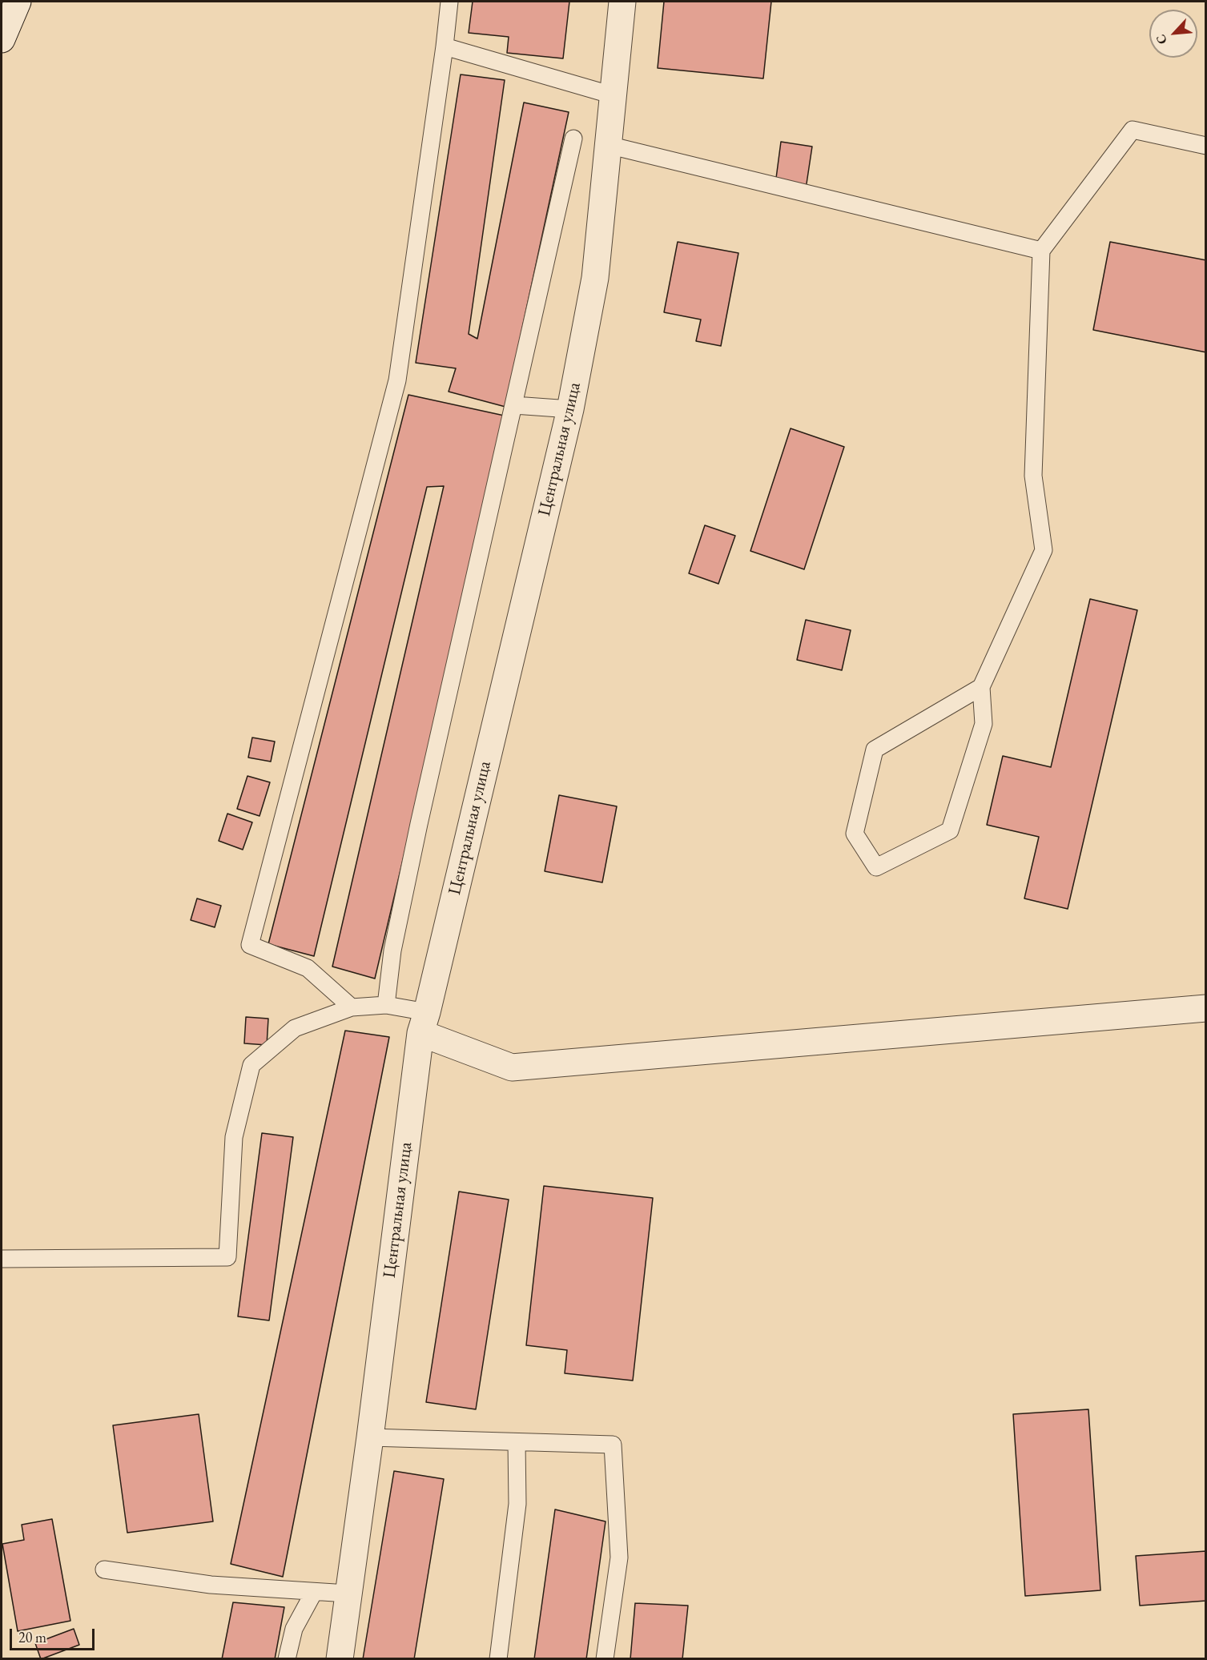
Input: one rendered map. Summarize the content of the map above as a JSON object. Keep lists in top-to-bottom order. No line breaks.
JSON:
{"streets":{"street":["Центральная улица"]},"scale_bar":"20 m","north":"bottom left"}
